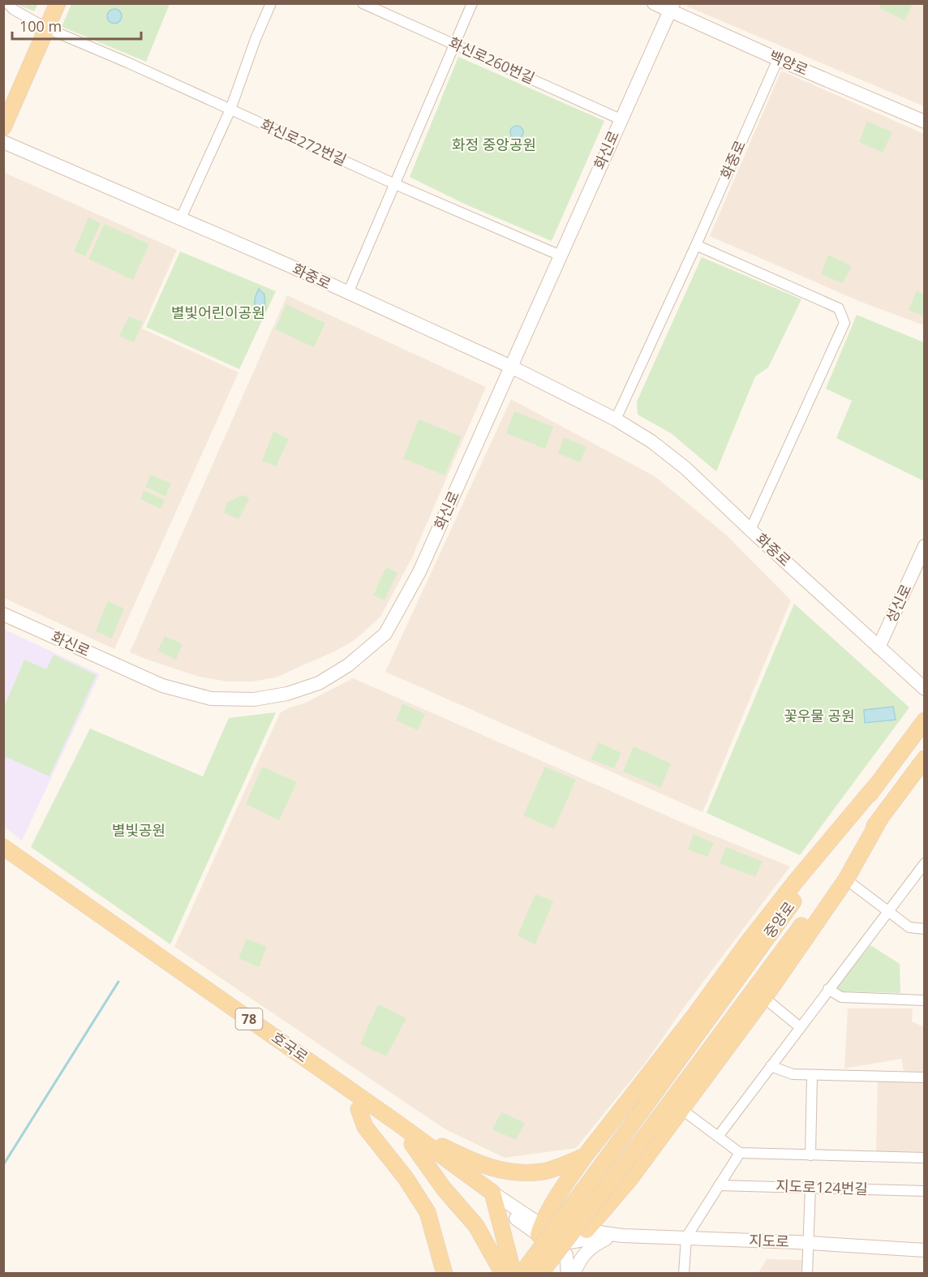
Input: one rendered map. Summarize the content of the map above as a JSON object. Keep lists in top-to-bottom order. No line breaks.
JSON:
{"streets":{"main road":["백양로","화신로","화중로","성신로","중앙로","78","호국로","지도로"],"street":["화신로260번길","화신로272번길","지도로124번길"]},"crossings":[["화신로260번길","화신로"],["백양로","화신로"],["백양로","화중로"],["화신로272번길","화신로"],["화신로","화중로"],["화중로","성신로"],["호국로","지도로"]],"parks":["화정 중앙공원","별빛어린이공원","꽃우물 공원","별빛공원"],"scale_bar":"100 m"}
